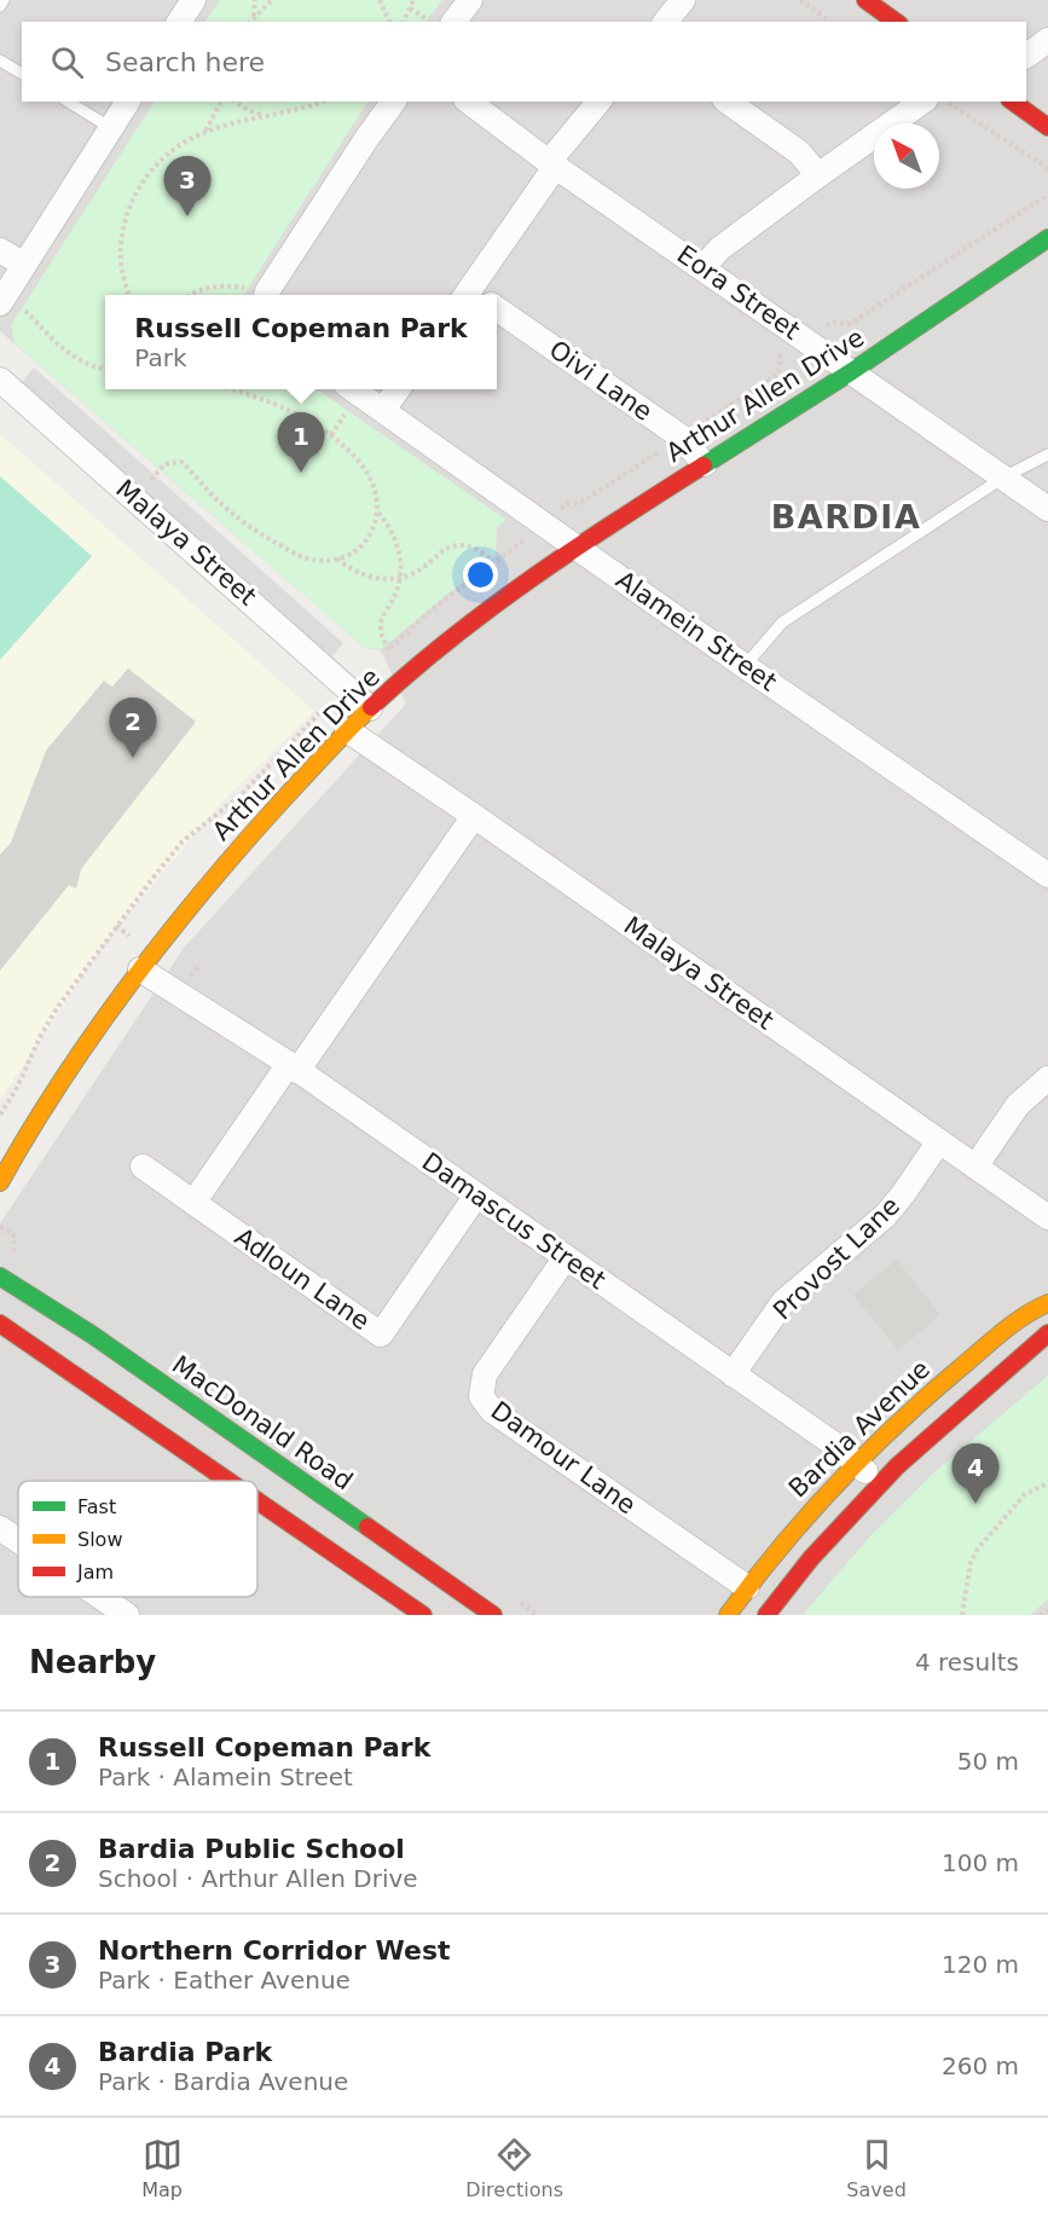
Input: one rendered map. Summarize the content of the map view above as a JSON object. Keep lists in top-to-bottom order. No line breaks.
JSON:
{"streets":{"street":["Eora Street","Oivi Lane","Arthur Allen Drive","Malaya Street","Alamein Street","Damascus Street","Provost Lane","Adloun Lane","MacDonald Road","Bardia Avenue","Damour Lane"]},"crossings":[["Eora Street","Arthur Allen Drive"],["Oivi Lane","Arthur Allen Drive"],["Arthur Allen Drive","Malaya Street"],["Arthur Allen Drive","Alamein Street"],["Arthur Allen Drive","Damascus Street"],["Malaya Street","Provost Lane"],["Damascus Street","Provost Lane"],["Damascus Street","Adloun Lane"],["Damascus Street","Bardia Avenue"],["Damascus Street","Damour Lane"],["Bardia Avenue","Damour Lane"]],"districts":["BARDIA"],"legend":["Fast","Slow","Jam"],"north":"top left","page":{"search":"Search here","pins":["3","1","2","4"],"popup":["Russell Copeman Park","Park"],"heading":["Nearby","4 results"],"list":[{"mark":"1","name":"Russell Copeman Park","note":"Park · Alamein Street","value":"50 m"},{"mark":"2","name":"Bardia Public School","note":"School · Arthur Allen Drive","value":"100 m"},{"mark":"3","name":"Northern Corridor West","note":"Park · Eather Avenue","value":"120 m"},{"mark":"4","name":"Bardia Park","note":"Park · Bardia Avenue","value":"260 m"}],"nav":["Map","Directions","Saved"]}}
